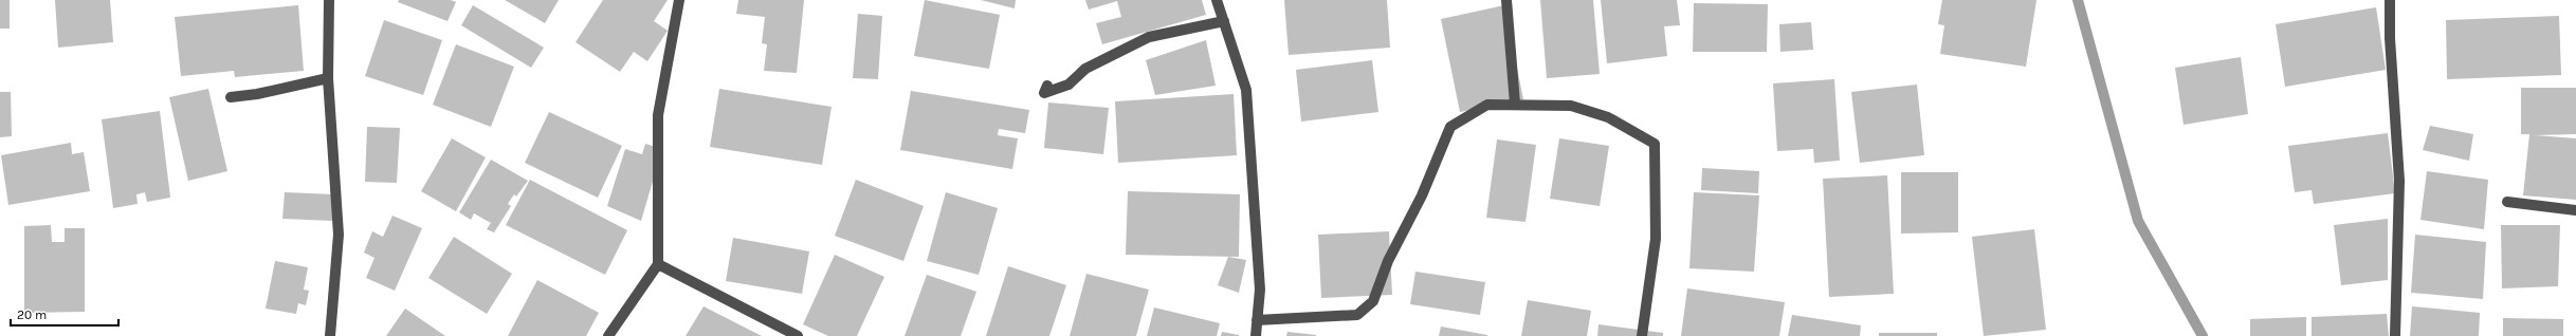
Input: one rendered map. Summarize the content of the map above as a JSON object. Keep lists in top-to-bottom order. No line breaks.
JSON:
{"scale_bar":"20 m"}
